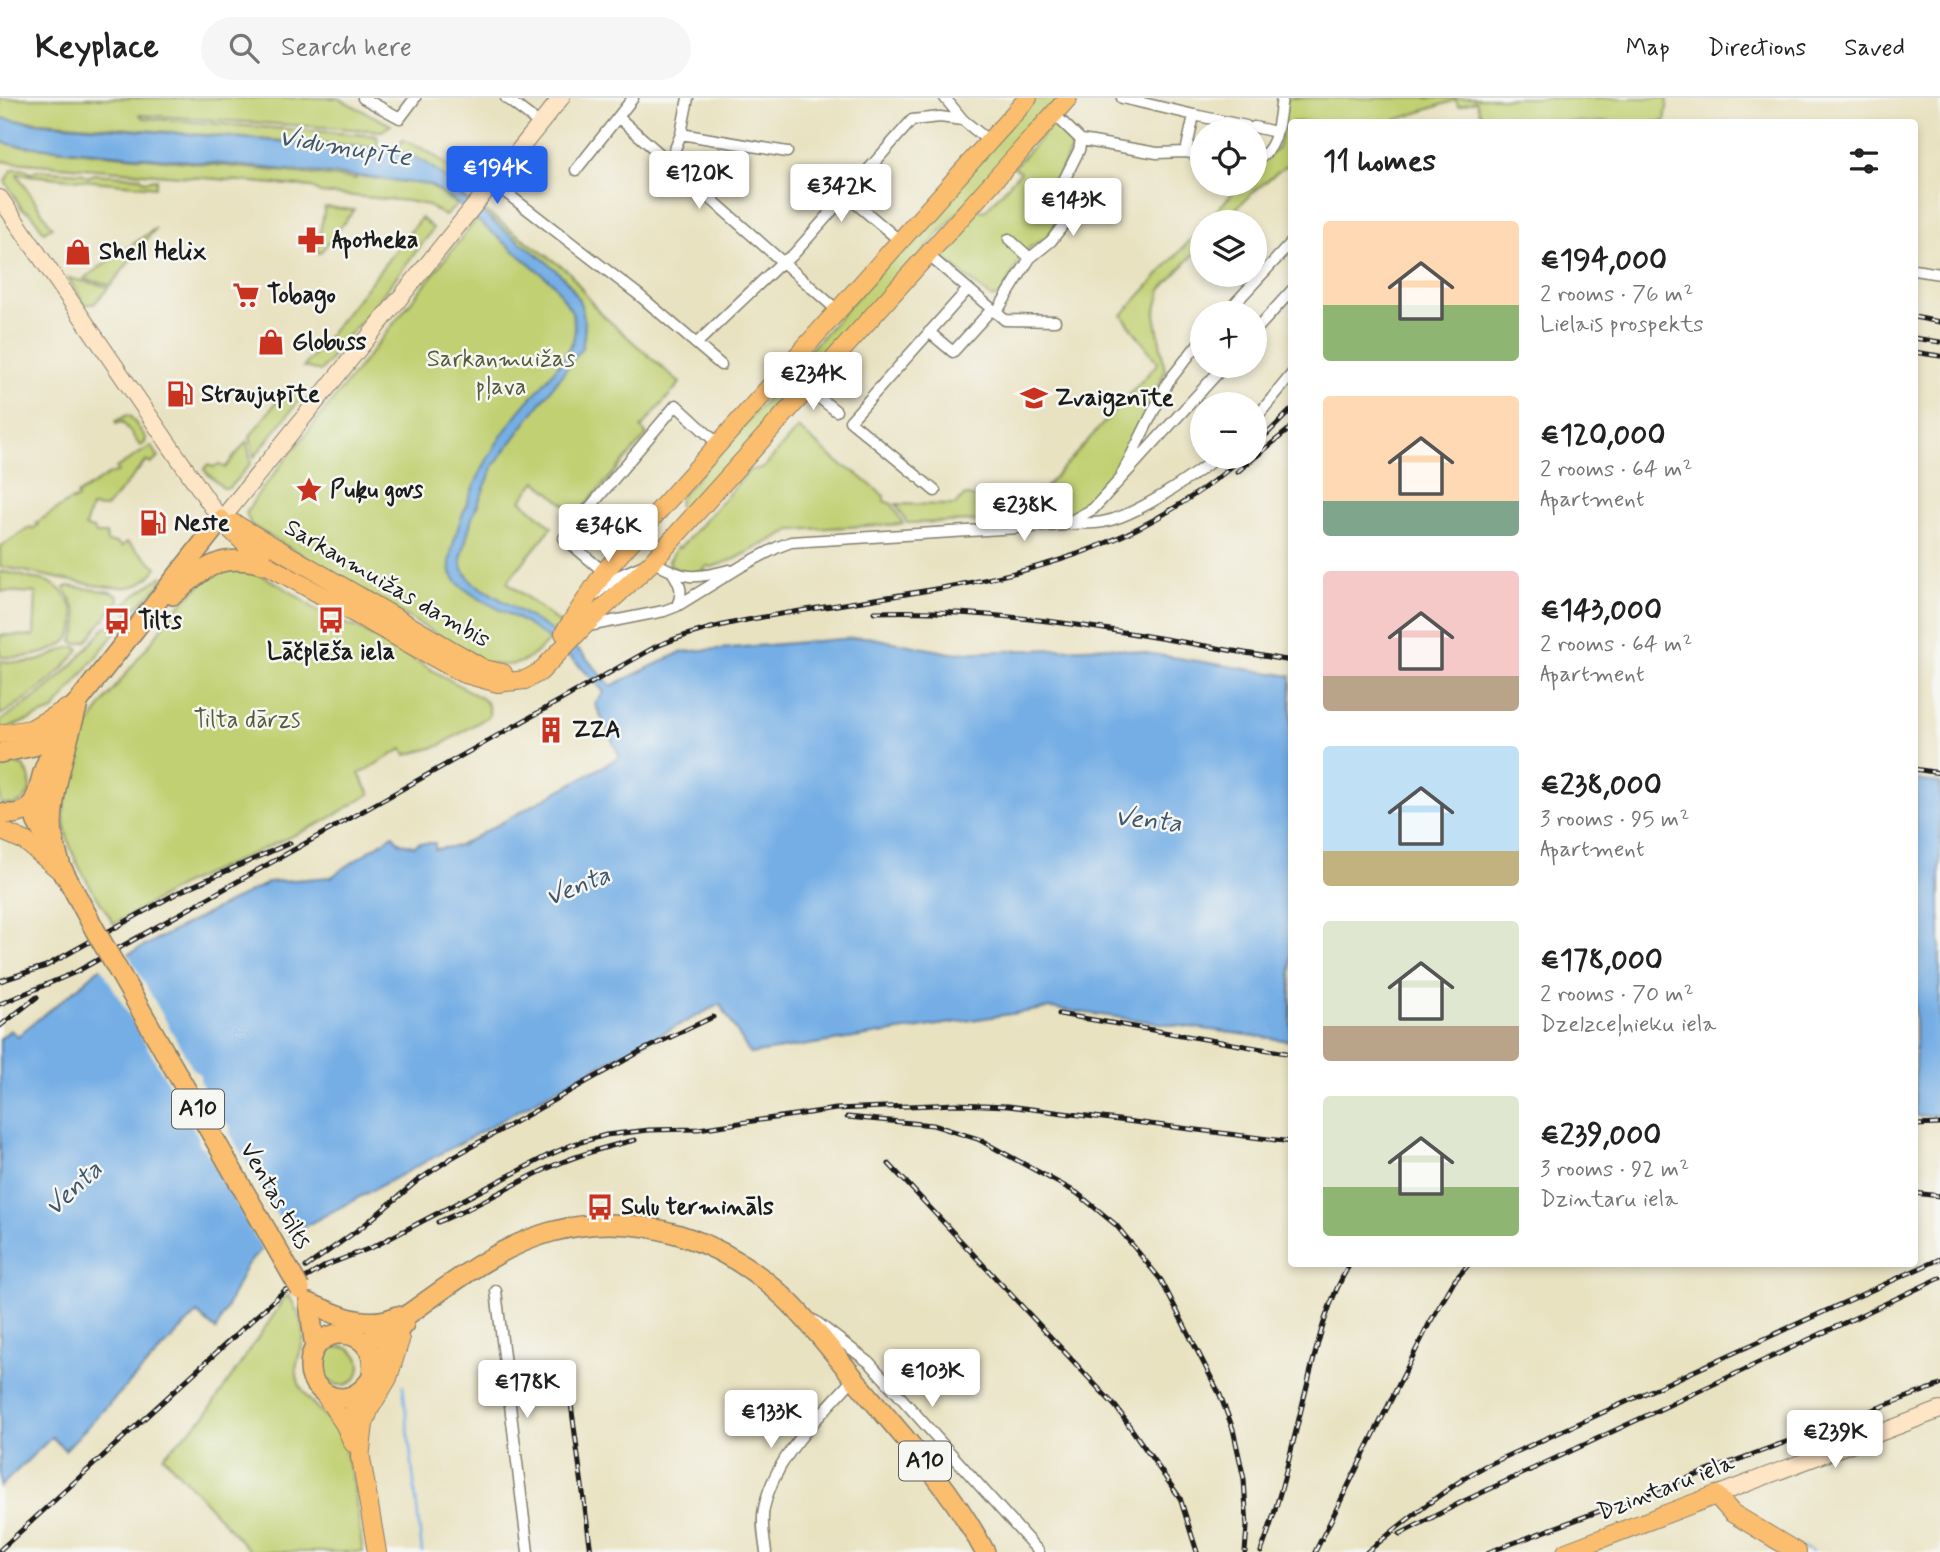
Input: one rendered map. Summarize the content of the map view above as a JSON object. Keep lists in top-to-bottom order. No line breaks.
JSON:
{"streets":{"highway":["A10","Ventas tilts"],"main road":["Sarkanmuižas dambis","Dzintaru iela"]},"crossings":[["Sarkanmuižas dambis","A10"],["A10","Ventas tilts"]],"water":["Vidumupīte","Venta"],"parks":["Sarkanmuižas pļava","Tilta dārzs"],"places":{"pharmacy":["Apotheka"],"shop":["Shell Helix","Globuss"],"supermarket":["Tobago"],"fuel station":["Straujupīte","Neste"],"school or university":["Zvaigznīte"],"place":["Puķu govs"],"bus stop":["Lāčplēša iela","Tilts","Sulu termināls"],"building":["ZZA"]},"page":{"header":"Keyplace","search":"Search here","nav":["Map","Directions","Saved"],"map_buttons":["+","−"],"heading":"11 homes","price":["€194K","€120K","€342K","€143K","€234K","€238K","€346K","€103K","€178K","€133K","€239K"],"list":[{"name":"€194,000","note":"2 rooms · 76 m² · Lielais prospekts"},{"name":"€120,000","note":"2 rooms · 64 m² · Apartment"},{"name":"€143,000","note":"2 rooms · 64 m² · Apartment"},{"name":"€238,000","note":"3 rooms · 95 m² · Apartment"},{"name":"€178,000","note":"2 rooms · 70 m² · Dzelzceļnieku iela"},{"name":"€239,000","note":"3 rooms · 92 m² · Dzintaru iela"}]}}
